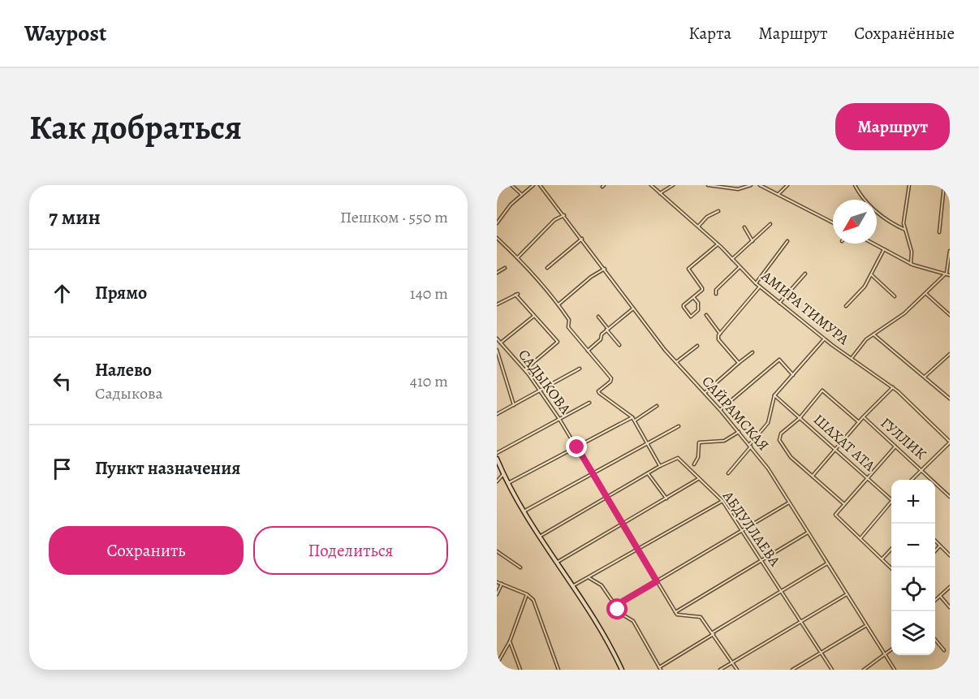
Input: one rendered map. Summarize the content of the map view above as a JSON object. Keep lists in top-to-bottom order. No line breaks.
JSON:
{"streets":{"street":["АМИРА ТИМУРА","САДЫКОВА","САЙРАМСКАЯ","ГУЛЛИК","ШАХАТ АТА","АБДУЛЛАЕВА"]},"crossings":[["ГУЛЛИК","ШАХАТ АТА"]],"north":"bottom left","page":{"header":"Waypost","nav":["Карта","Маршрут","Сохранённые"],"buttons":["Маршрут",["Сохранить","Поделиться"]],"title":"Как добраться","heading":["7 мин","Пешком · 550 m"],"list":[["Прямо","140 m"],["Налево","Садыкова","410 m"],"Пункт назначения"],"map_buttons":["+","−"]}}
